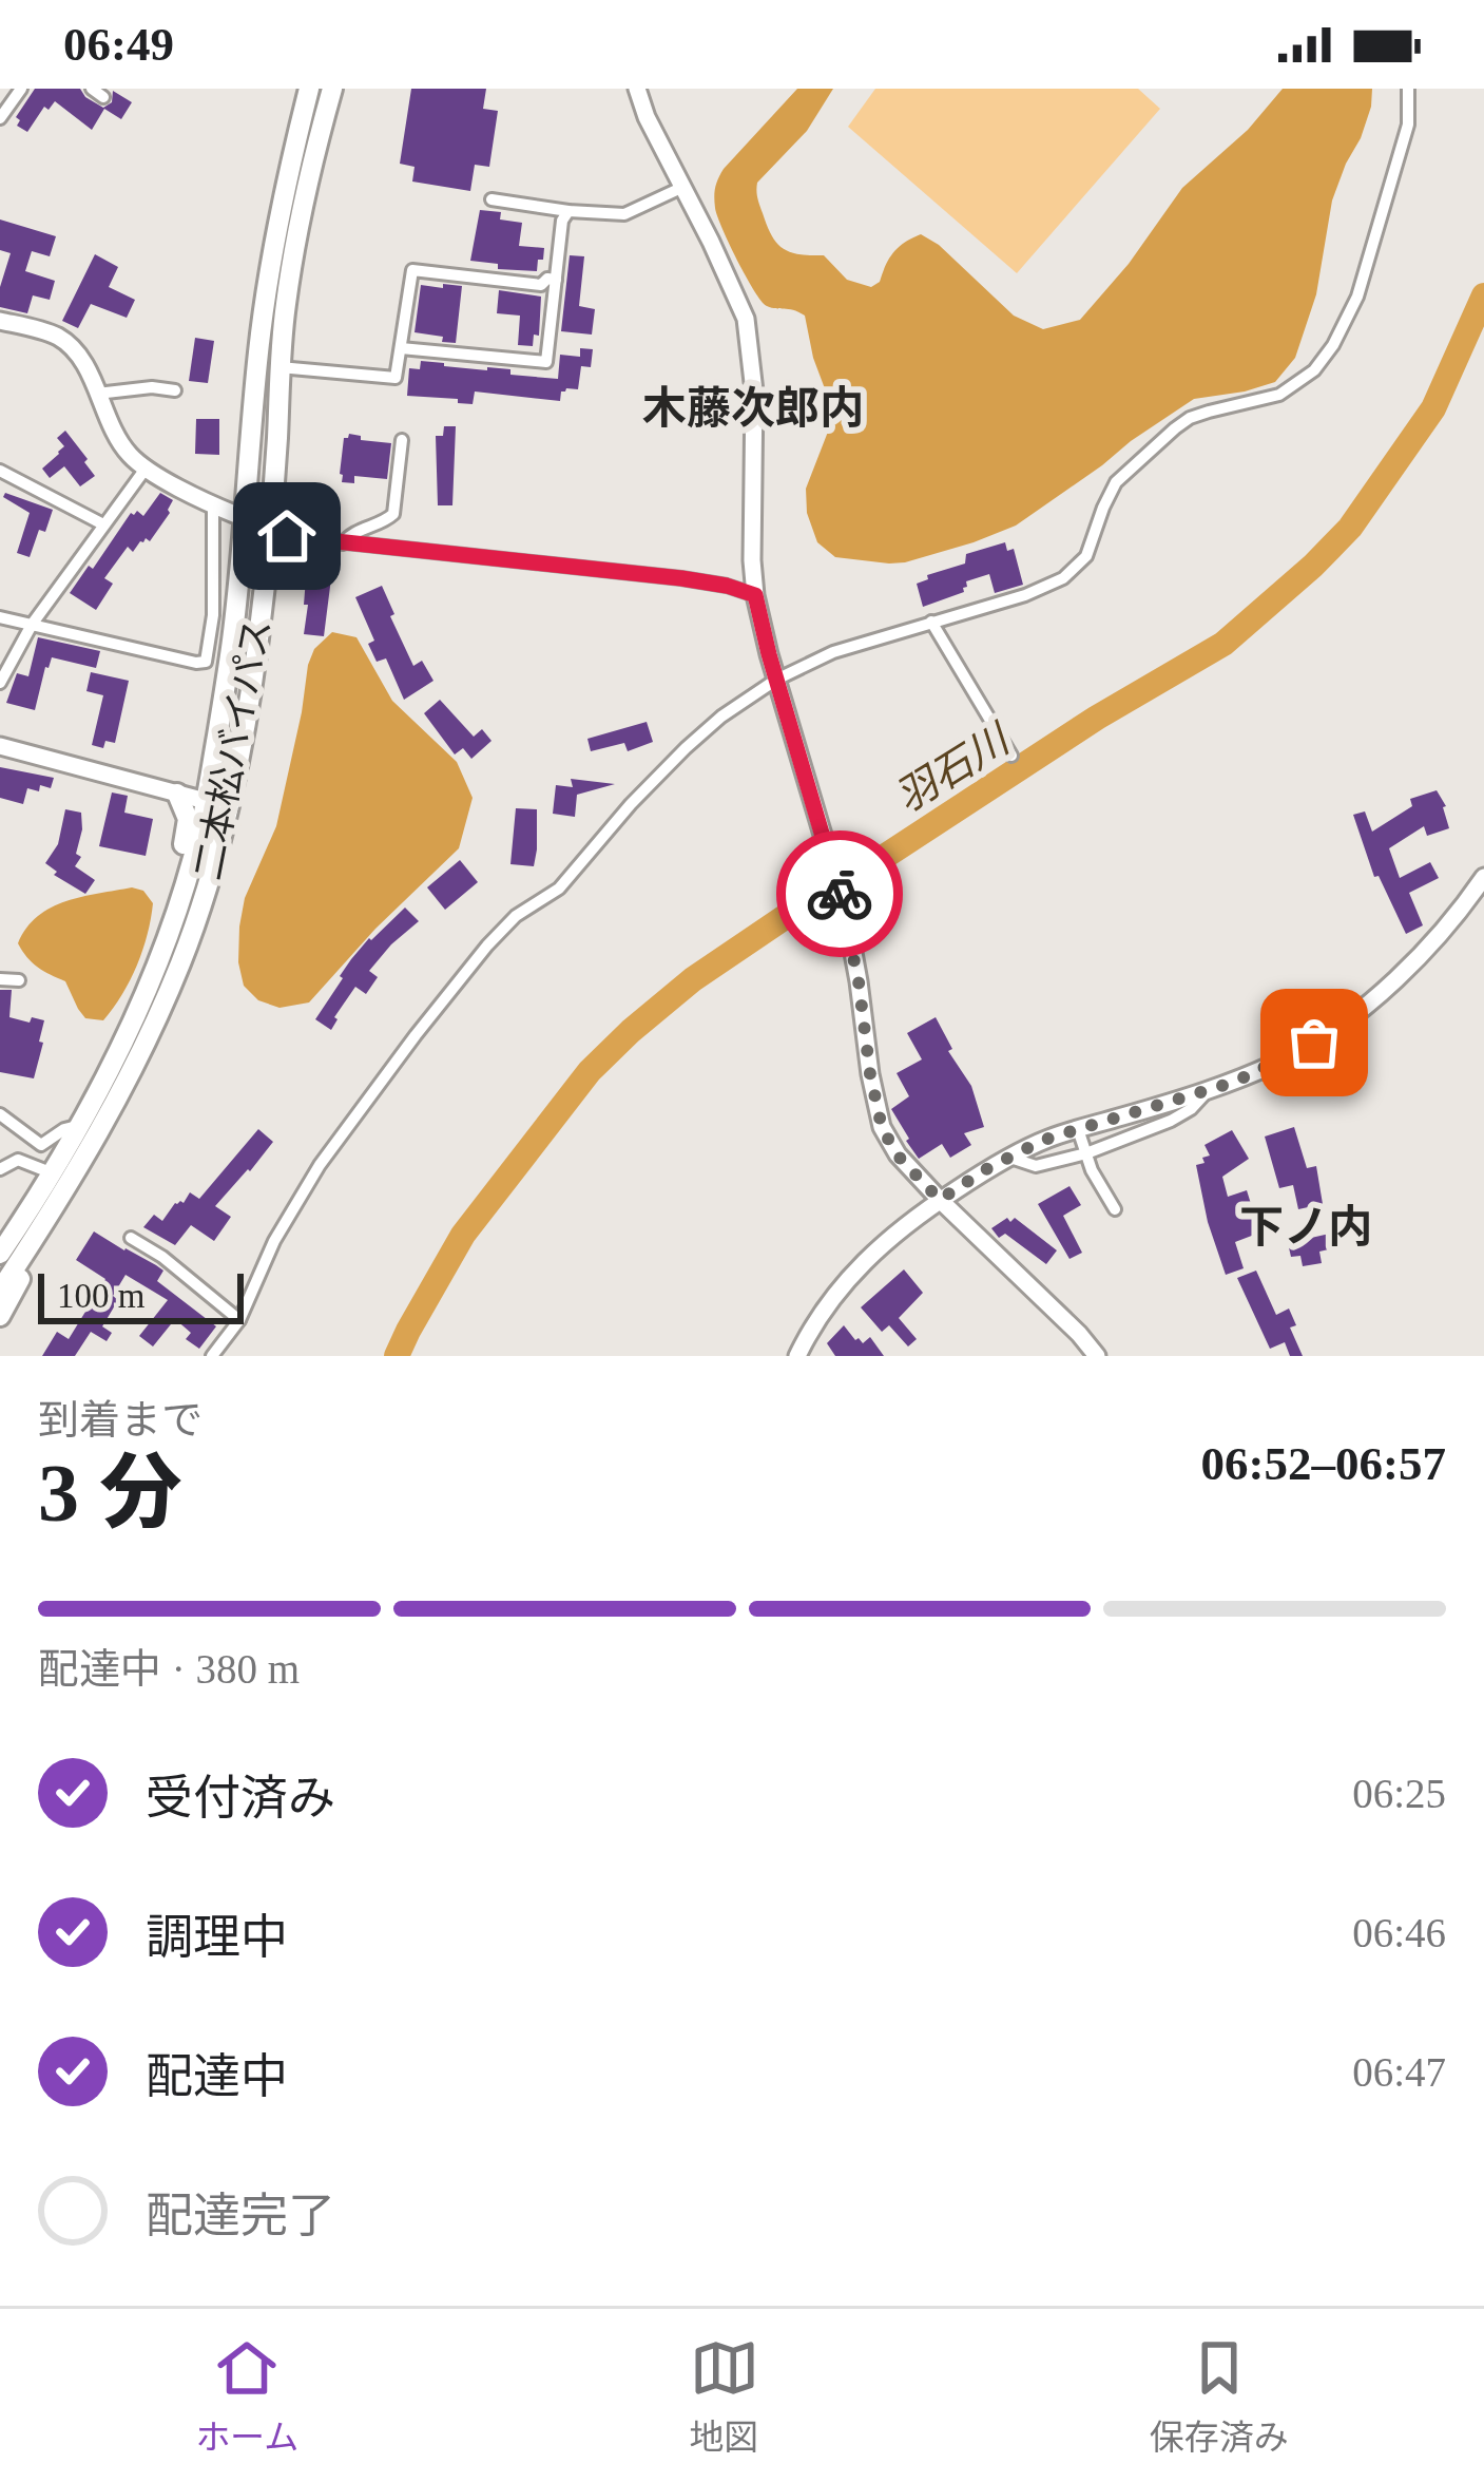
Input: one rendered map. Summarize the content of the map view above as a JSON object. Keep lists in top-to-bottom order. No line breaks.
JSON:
{"streets":{"highway":["二本松バイパス"]},"districts":["木藤次郎内","下ノ内"],"water":["羽石川"],"scale_bar":"100 m","page":{"status":"06:49","scale":"100 m","heading":["3 分","到着まで","06:52–06:57"],"bar":"配達中 · 380 m","list":[["受付済み","06:25"],["調理中","06:46"],["配達中","06:47"],"配達完了"],"tabs":["ホーム","地図","保存済み"]}}
